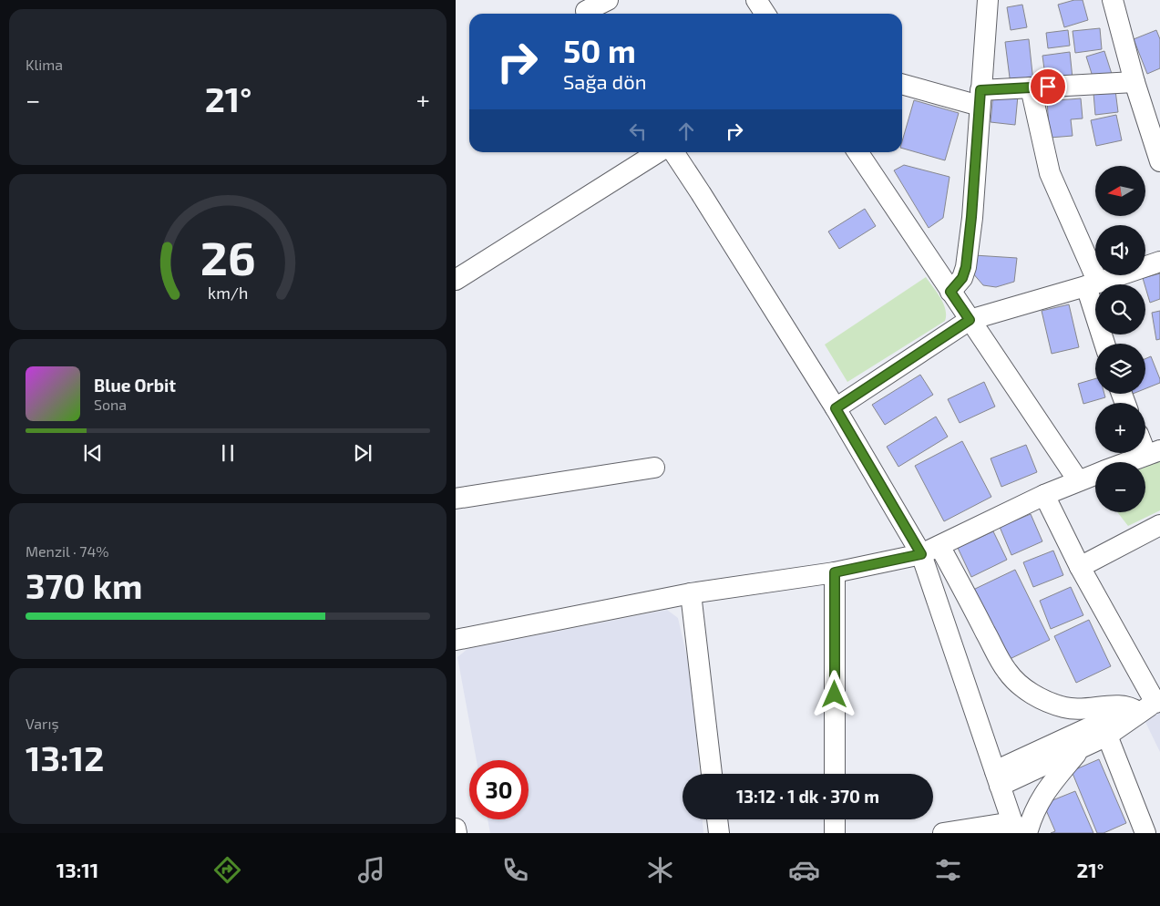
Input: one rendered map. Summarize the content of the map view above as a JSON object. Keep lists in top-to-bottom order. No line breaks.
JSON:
{"north":"left","page":{"tile":["Klima",["Menzil · 74%","370 km"],["Varış","13:12"]],"turn":["50 m","Sağa dön"],"heat":["−","21°","+"],"map_buttons":["+","−"],"song":["Blue Orbit","Sona"],"limit":"30","trip":"13:12 · 1 dk · 370 m","tabs":["13:11","21°"],"gauge":["26","km/h"]}}
